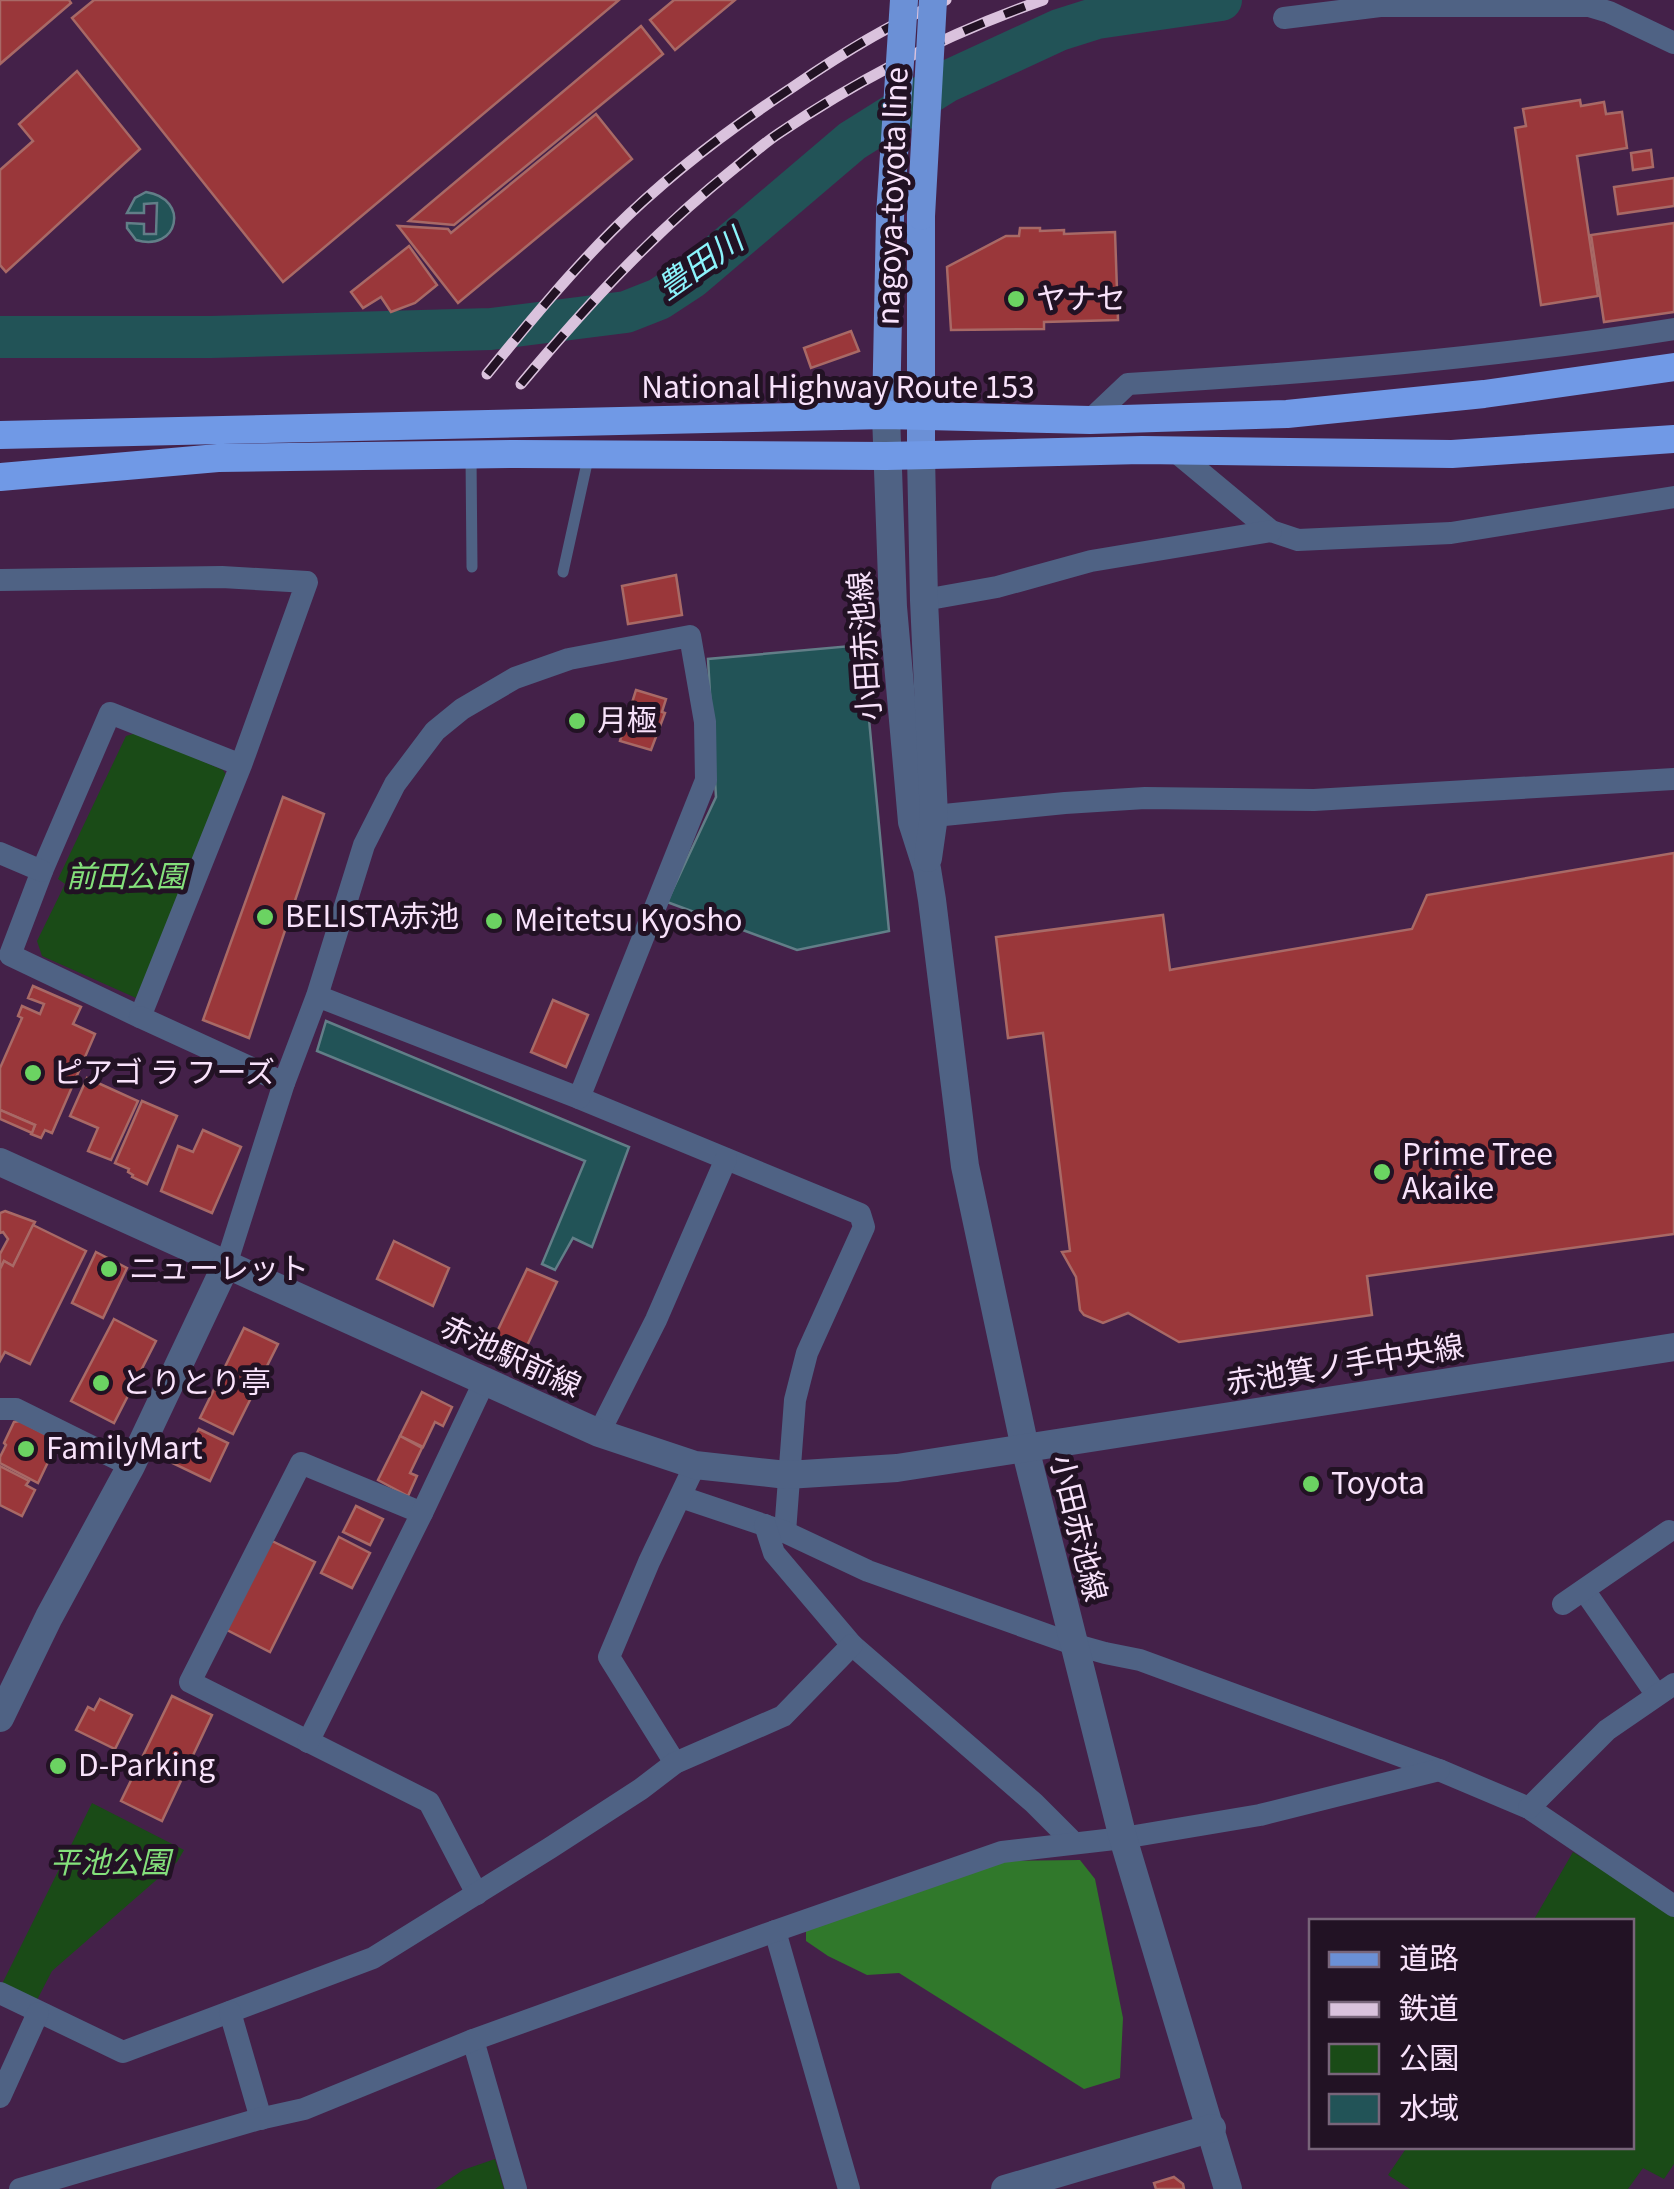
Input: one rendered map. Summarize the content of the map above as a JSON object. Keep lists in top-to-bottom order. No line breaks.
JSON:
{"streets":{"highway":["National Highway Route 153"],"main road":["nagoya-toyota line"],"street":["小田赤池線","赤池駅前線","赤池箕ノ手中央線"]},"crossings":[["nagoya-toyota line","National Highway Route 153"],["nagoya-toyota line","小田赤池線"],["National Highway Route 153","小田赤池線"],["小田赤池線","赤池駅前線"],["小田赤池線","赤池箕ノ手中央線"],["赤池駅前線","赤池箕ノ手中央線"]],"water":["豊田川"],"parks":["前田公園","平池公園"],"places":["ヤナセ","月極","BELISTA赤池","Meitetsu Kyosho","ピアゴ ラ フーズ","Prime Tree Akaike","ニューレット","とりとり亭","FamilyMart","Toyota","D-Parking"],"legend":["道路","鉄道","公園","水域"]}
